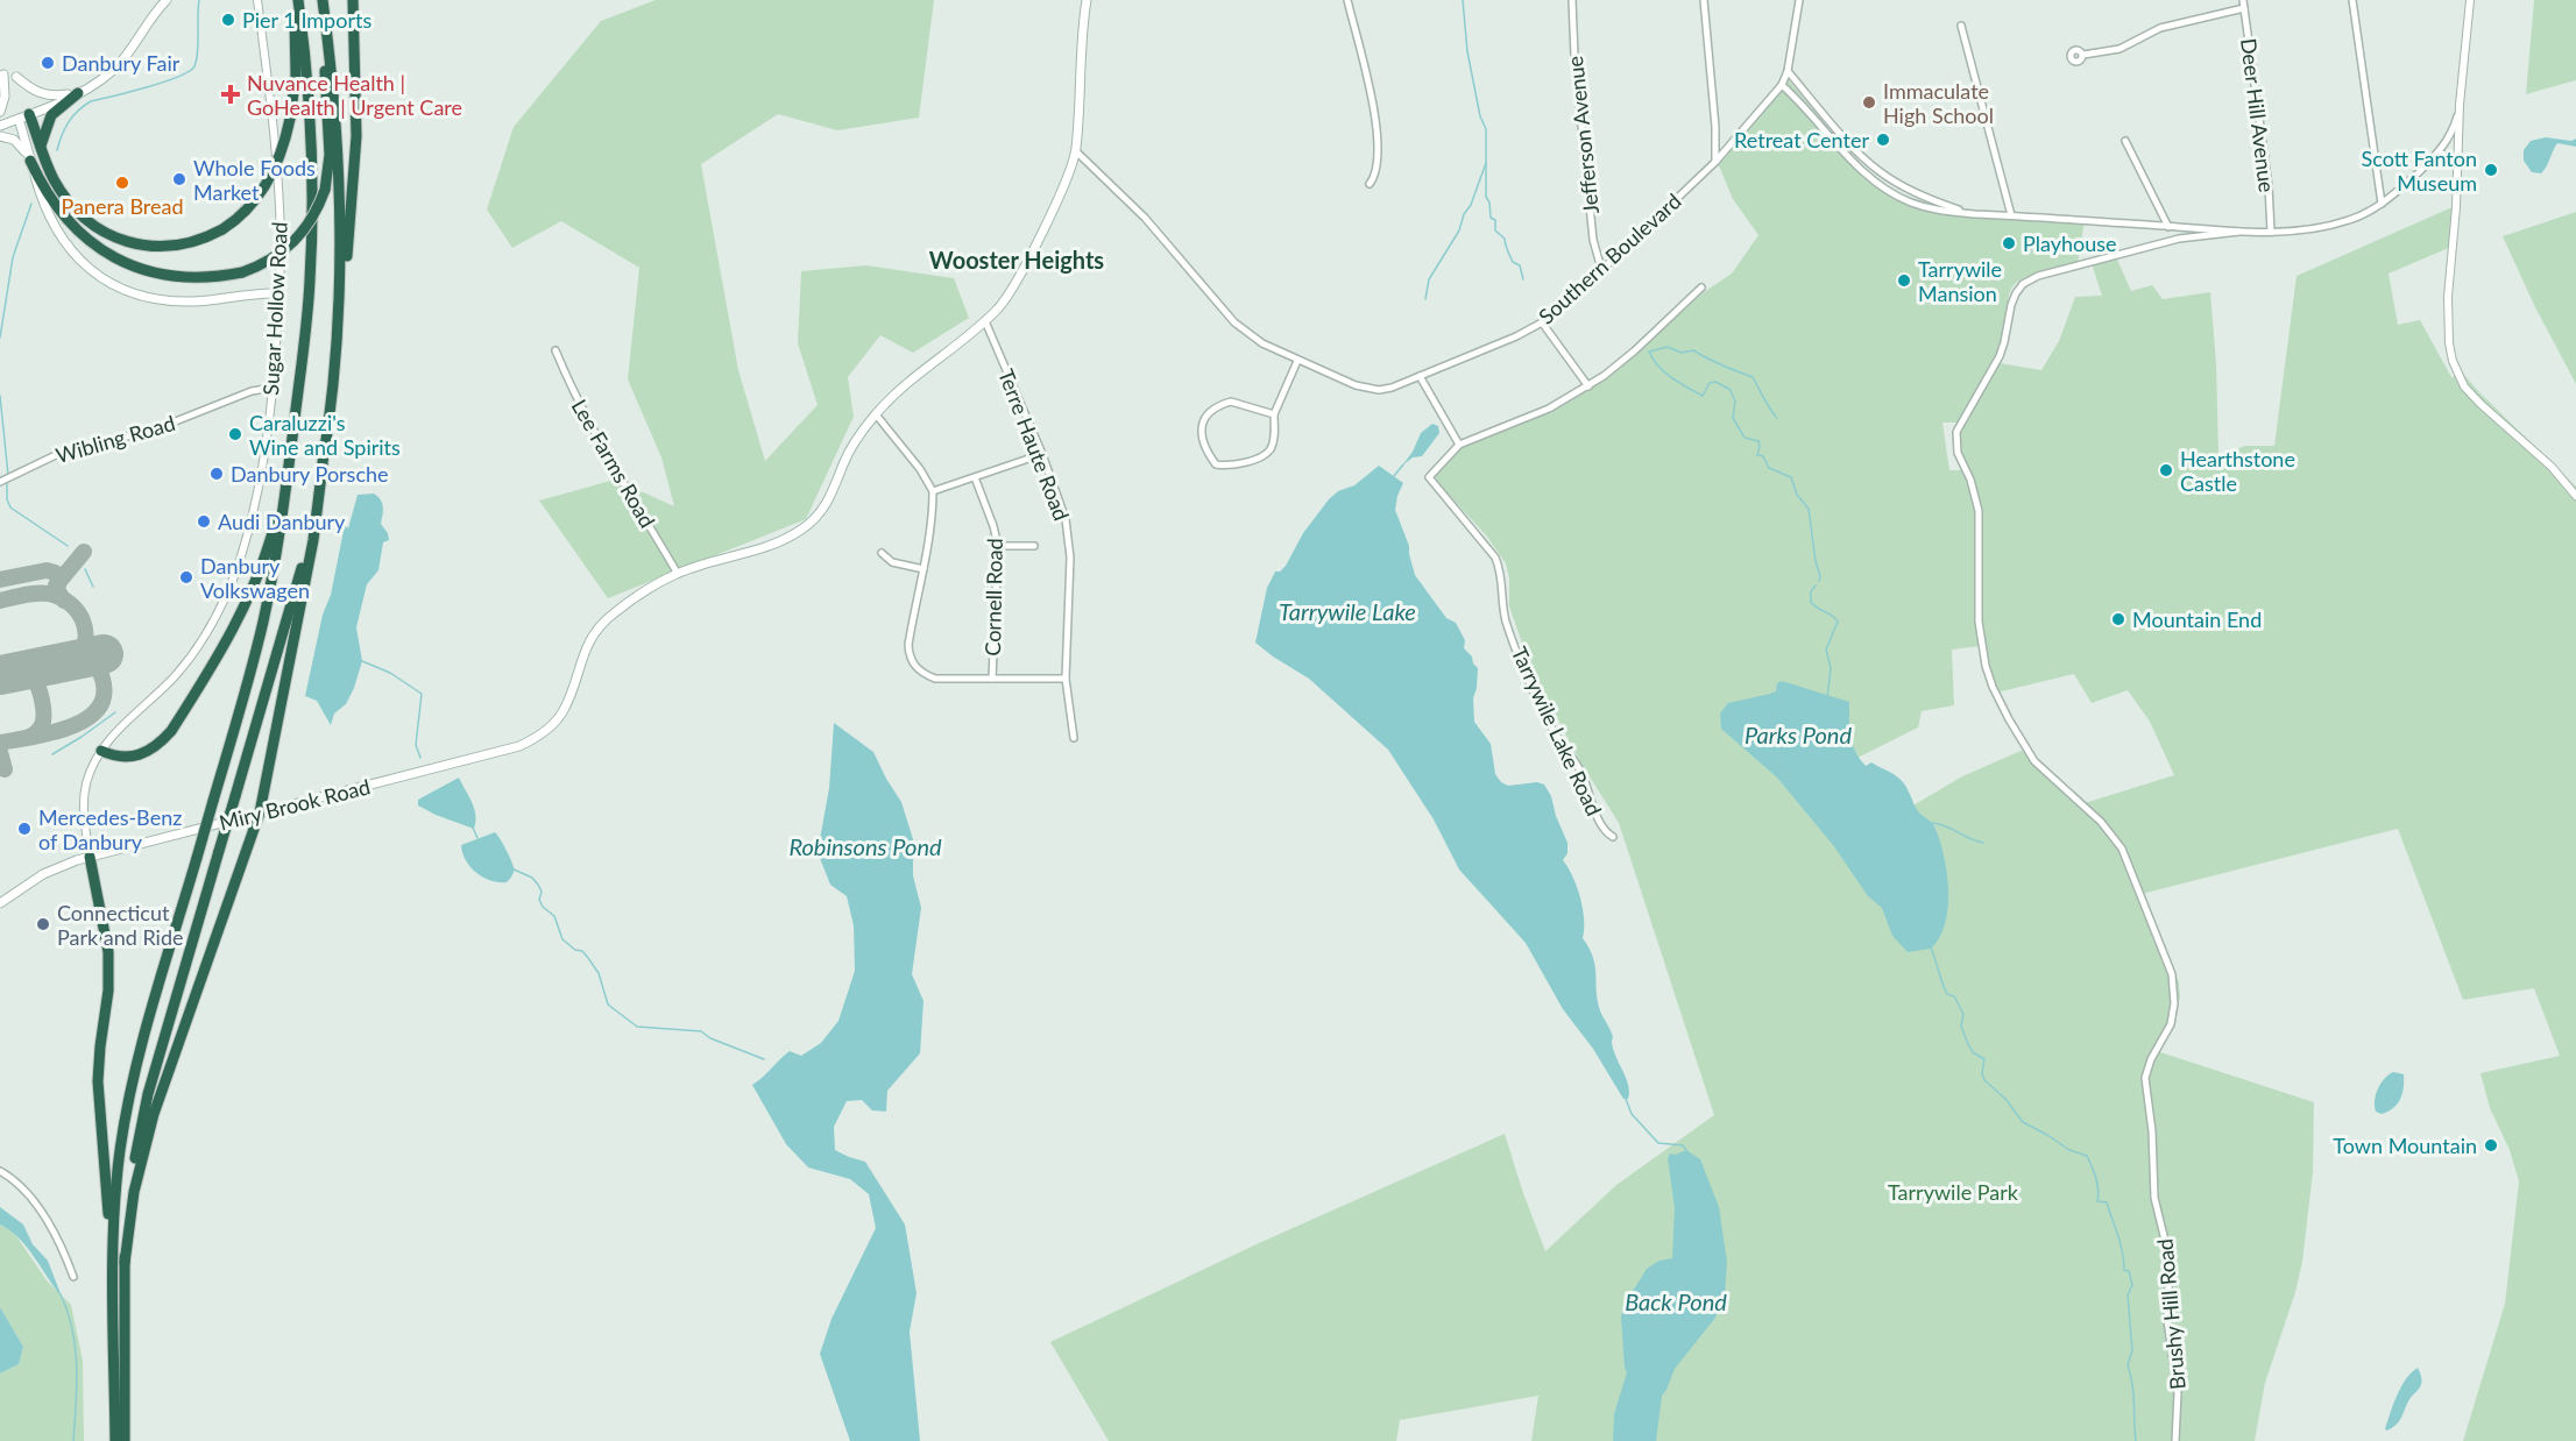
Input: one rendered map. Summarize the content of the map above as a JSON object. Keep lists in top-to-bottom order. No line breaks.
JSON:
{"streets":{"main road":["Miry Brook Road"],"street":["Deer Hill Avenue","Jefferson Avenue","Southern Boulevard","Sugar Hollow Road","Wibling Road","Terre Haute Road","Lee Farms Road","Cornell Road","Tarrywile Lake Road","Brushy Hill Road"]},"crossings":[["Jefferson Avenue","Southern Boulevard"],["Sugar Hollow Road","Wibling Road"],["Sugar Hollow Road","Miry Brook Road"],["Lee Farms Road","Miry Brook Road"]],"districts":["Wooster Heights"],"water":["Tarrywile Lake","Parks Pond","Robinsons Pond","Back Pond"],"parks":["Tarrywile Park"],"places":{"other":["Pier 1 Imports","Danbury Fair","Immaculate High School","Retreat Center","Scott Fanton Museum","Whole Foods Market","Panera Bread","Playhouse","Tarrywile Mansion","Caraluzzi's Wine and Spirits","Hearthstone Castle","Danbury Porsche","Audi Danbury","Danbury Volkswagen","Mountain End","Mercedes-Benz of Danbury","Connecticut Park and Ride","Town Mountain"],"health":["Nuvance Health | GoHealth | Urgent Care"]}}
